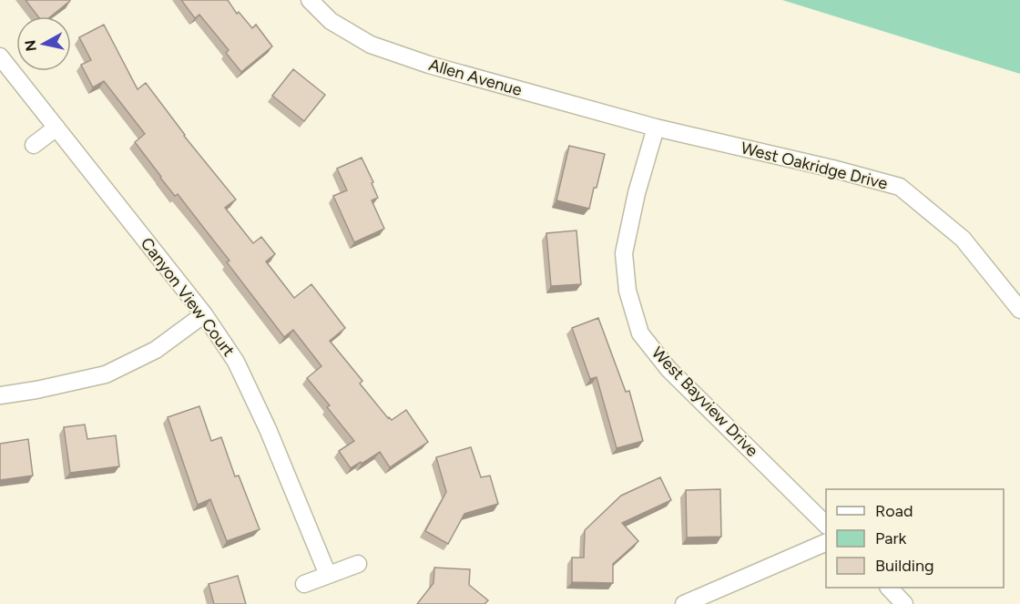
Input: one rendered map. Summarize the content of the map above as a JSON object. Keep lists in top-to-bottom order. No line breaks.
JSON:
{"streets":{"street":["Allen Avenue","West Oakridge Drive","Canyon View Court","West Bayview Drive"]},"crossings":[["Allen Avenue","West Oakridge Drive"],["Allen Avenue","West Bayview Drive"],["West Oakridge Drive","West Bayview Drive"]],"legend":["Road","Park","Building"],"north":"left"}
